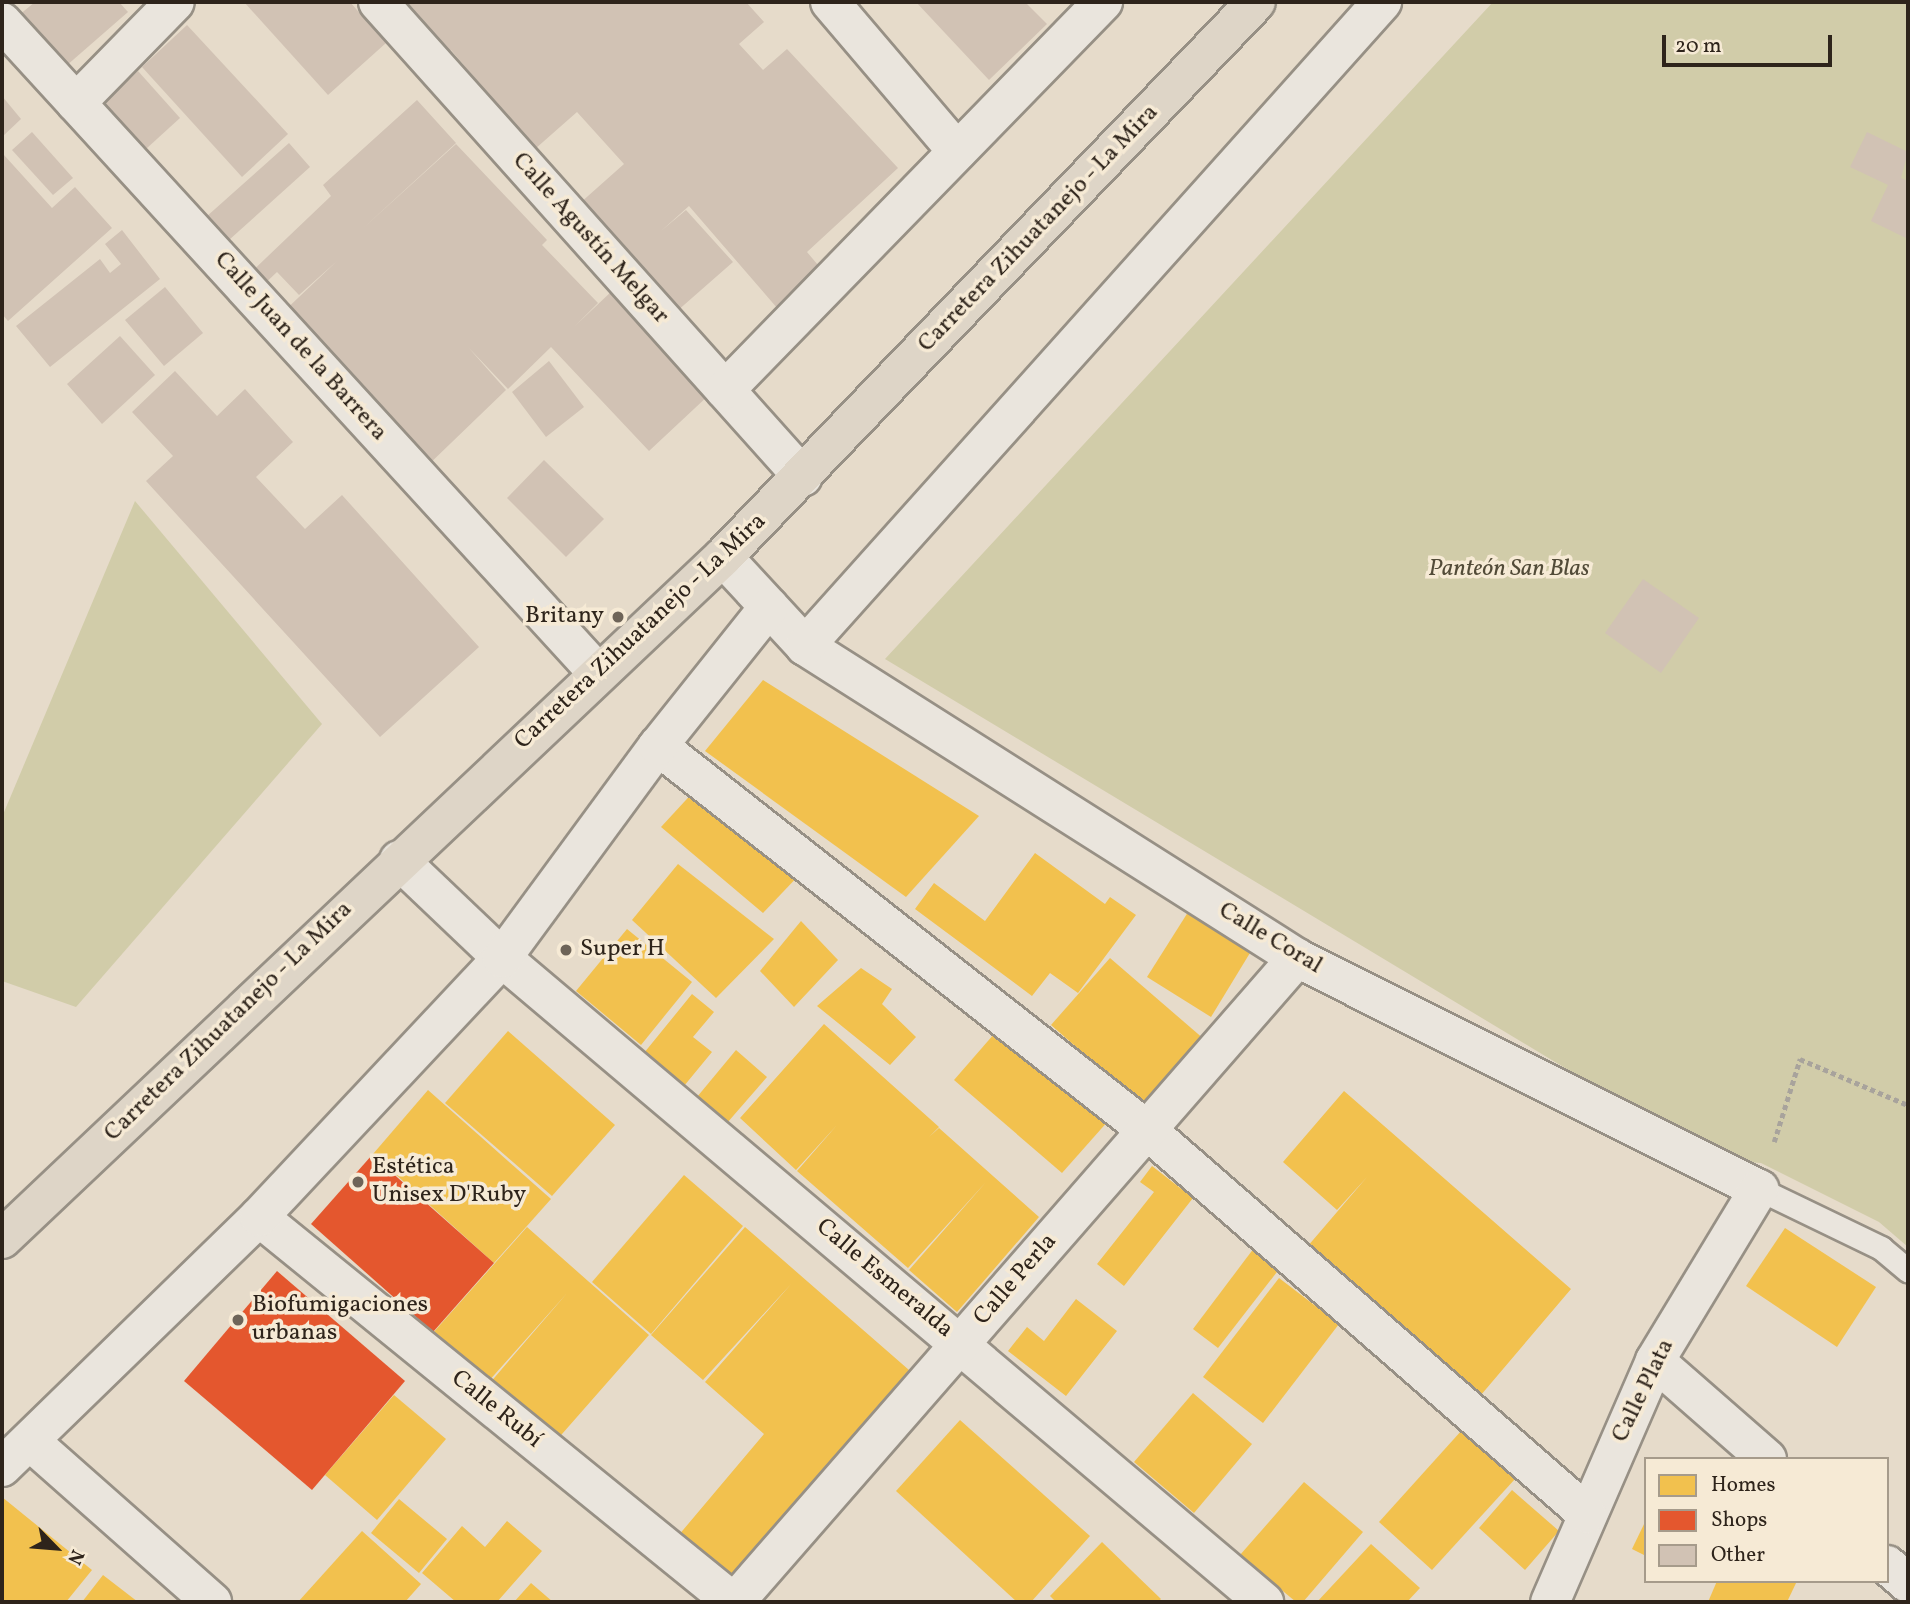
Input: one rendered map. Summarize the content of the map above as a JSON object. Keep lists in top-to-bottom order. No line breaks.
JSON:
{"streets":{"highway":["Carretera Zihuatanejo - La Mira"],"street":["Calle Agustín Melgar","Calle Juan de la Barrera","Calle Coral","Calle Esmeralda","Calle Perla","Calle Plata","Calle Rubí"]},"crossings":[["Carretera Zihuatanejo - La Mira","Calle Agustín Melgar"],["Carretera Zihuatanejo - La Mira","Calle Juan de la Barrera"],["Carretera Zihuatanejo - La Mira","Calle Coral"],["Carretera Zihuatanejo - La Mira","Calle Esmeralda"],["Calle Coral","Calle Perla"],["Calle Coral","Calle Plata"],["Calle Esmeralda","Calle Perla"],["Calle Perla","Calle Rubí"]],"parks":["Panteón San Blas"],"places":["Britany","Super H","Estética Unisex D'Ruby","Biofumigaciones urbanas"],"legend":["Homes","Shops","Other"],"scale_bar":"20 m","north":"bottom right"}
